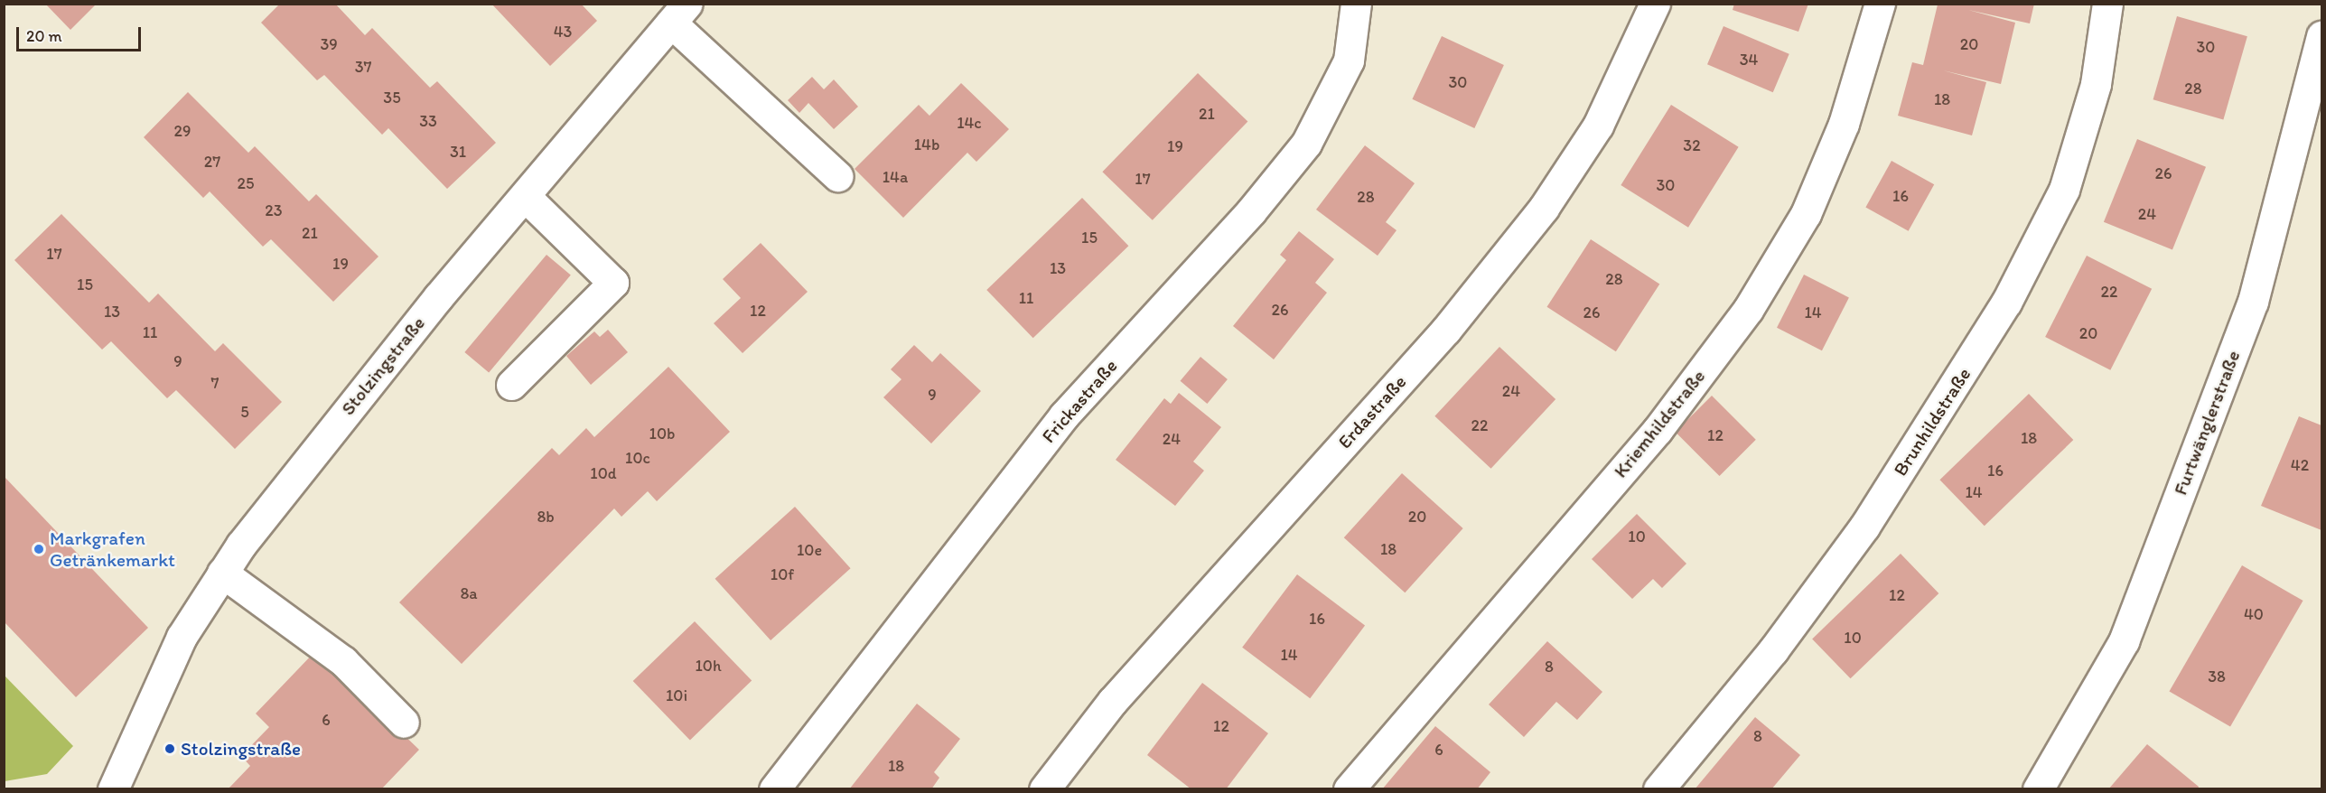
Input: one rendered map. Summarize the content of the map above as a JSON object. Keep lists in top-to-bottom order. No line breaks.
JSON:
{"streets":{"street":["Stolzingstraße","Frickastraße","Erdastraße","Brunhildstraße","Furtwänglerstraße","Kriemhildstraße"]},"places":["Markgrafen Getränkemarkt","Stolzingstraße"],"house_numbers":["43","39","20","30","34","37","30","28","35","18","21","33","14c","29","14b","32","19","31","27","26","14a","17","25","30","16","28","23","24","21","15","17","19","13","28","15","22","11","26","12","13","26","14","11","20","9","7","24","9","5","22","10b","12","18","24","10c","42","16","10d","14","8b","20","10","18","10e","10f","8a","12","40","16","10","14","10h","8","38","10i","6","12","8","6","18"],"scale_bar":"20 m"}
